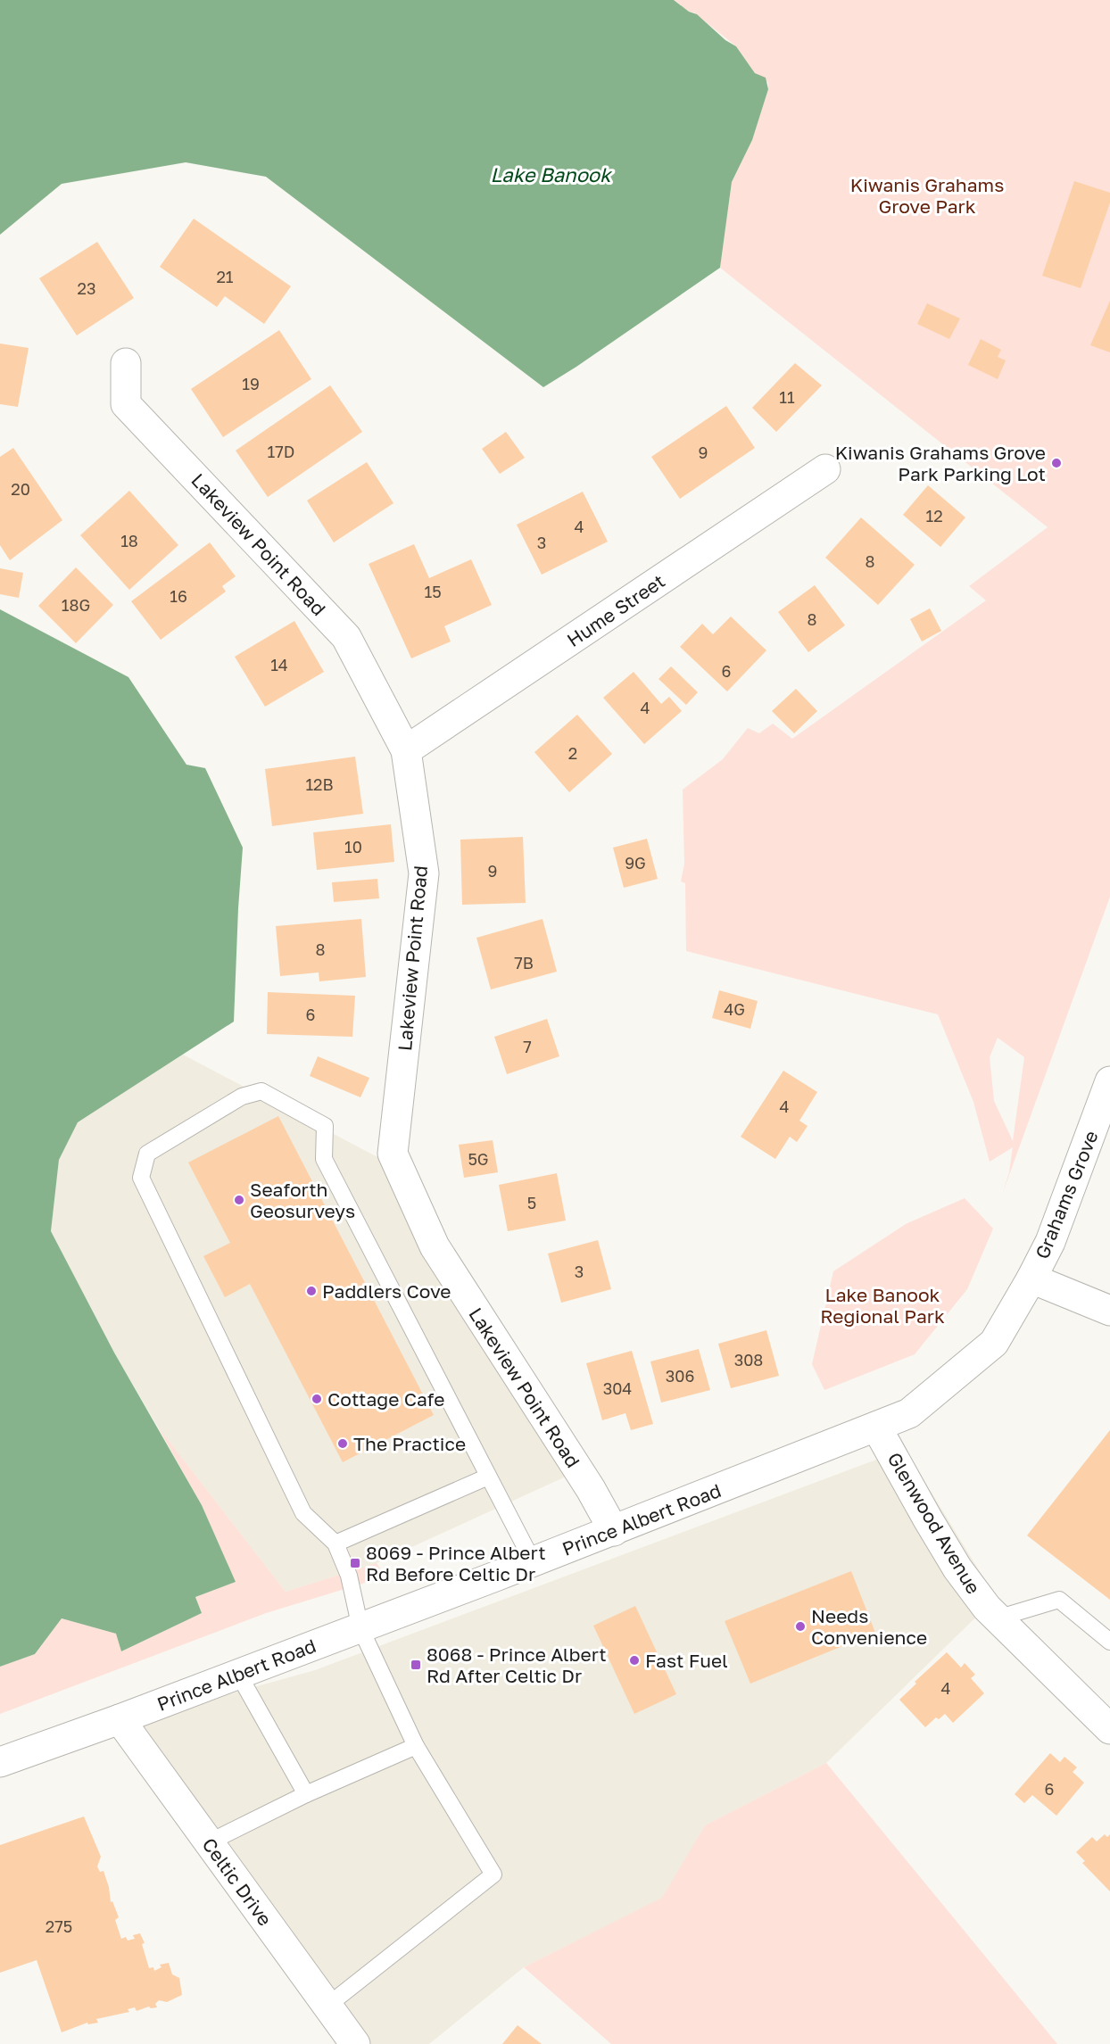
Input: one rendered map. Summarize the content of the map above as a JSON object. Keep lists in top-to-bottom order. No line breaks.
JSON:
{"streets":{"street":["Lakeview Point Road","Hume Street","Grahams Grove","Prince Albert Road","Glenwood Avenue","Celtic Drive"]},"crossings":[["Lakeview Point Road","Hume Street"],["Lakeview Point Road","Prince Albert Road"],["Grahams Grove","Prince Albert Road"],["Prince Albert Road","Glenwood Avenue"],["Prince Albert Road","Celtic Drive"]],"water":["Lake Banook"],"parks":["Kiwanis Grahams Grove Park","Lake Banook Regional Park"],"places":{"other":["Kiwanis Grahams Grove Park Parking Lot","Seaforth Geosurveys","Paddlers Cove","Cottage Cafe","The Practice","Needs Convenience","Fast Fuel"],"transit":["8069 - Prince Albert Rd Before Celtic Dr","8068 - Prince Albert Rd After Celtic Dr"]},"house_numbers":["21","23","19","11","17D","9","20","12","4","18","3","8","15","16","18G","8","14","6","4","2","12B","10","9G","9","8","7B","4G","6","7","4","5G","5","3","308","306","304","4","6","275"]}
